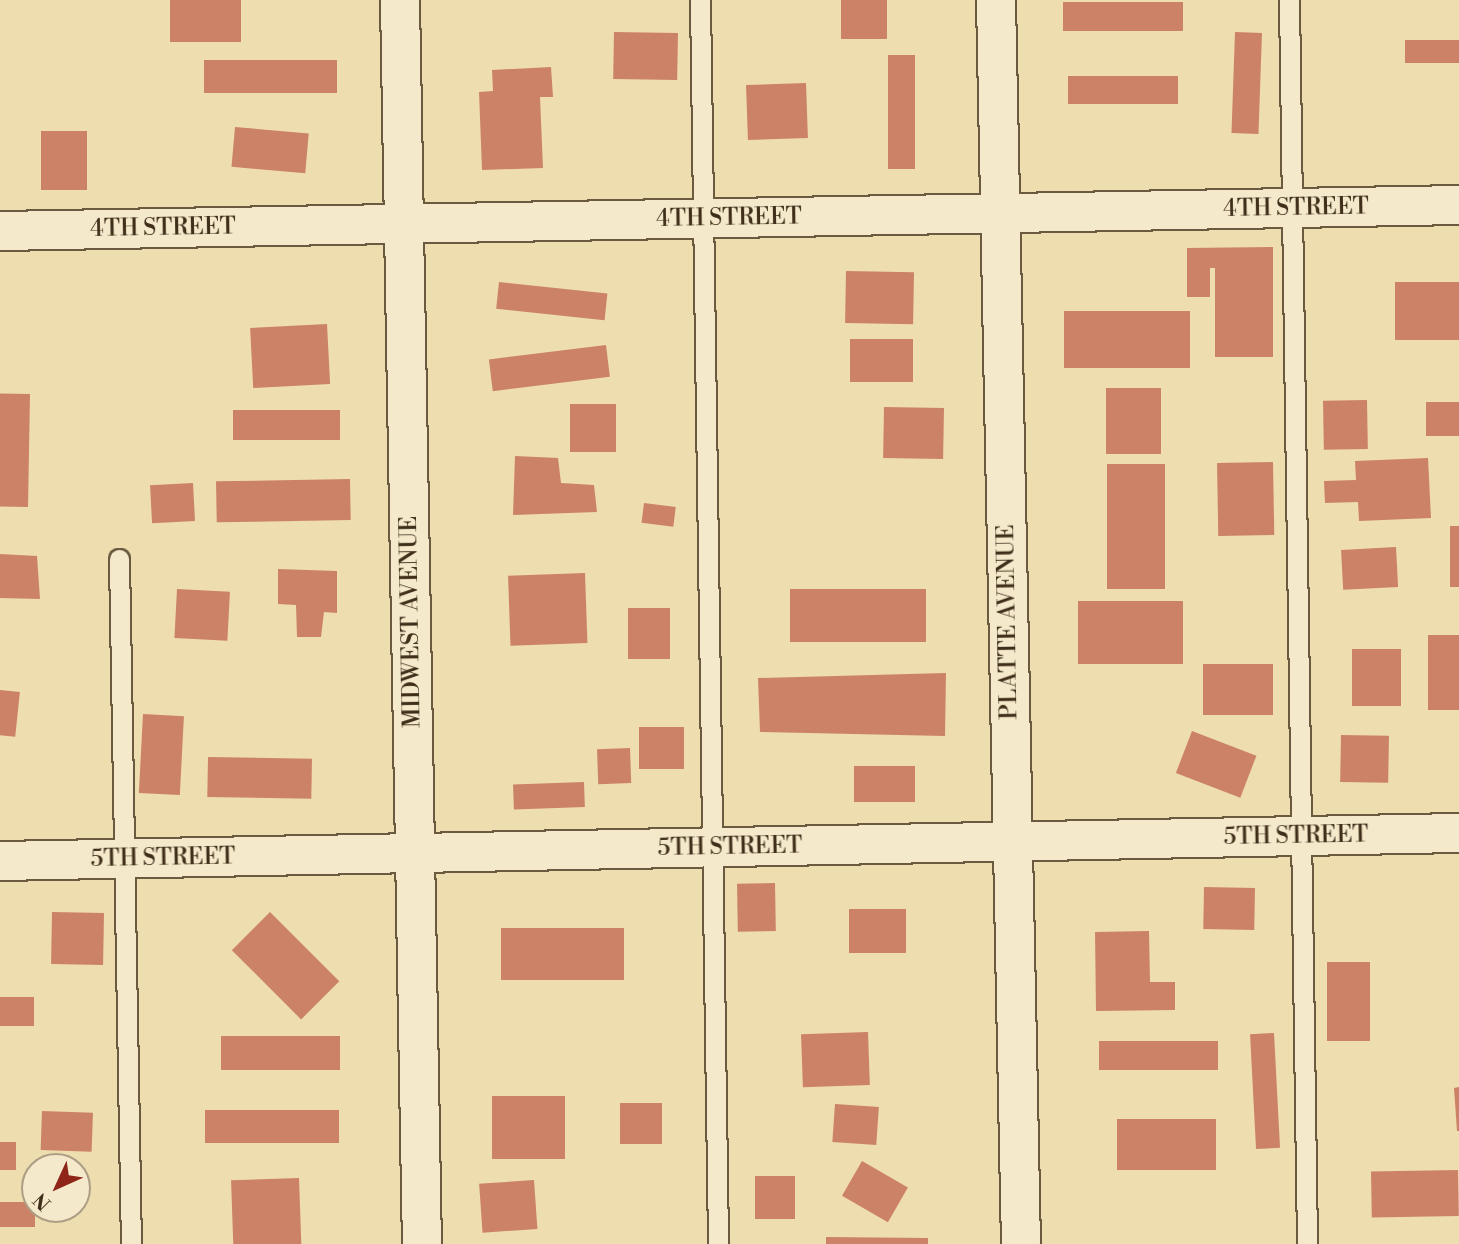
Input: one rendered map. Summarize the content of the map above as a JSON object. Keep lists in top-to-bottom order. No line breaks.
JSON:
{"streets":{"street":["4TH STREET","MIDWEST AVENUE","PLATTE AVENUE","5TH STREET"]},"crossings":[["4TH STREET","MIDWEST AVENUE"],["4TH STREET","PLATTE AVENUE"],["MIDWEST AVENUE","5TH STREET"],["PLATTE AVENUE","5TH STREET"]],"north":"bottom left"}
